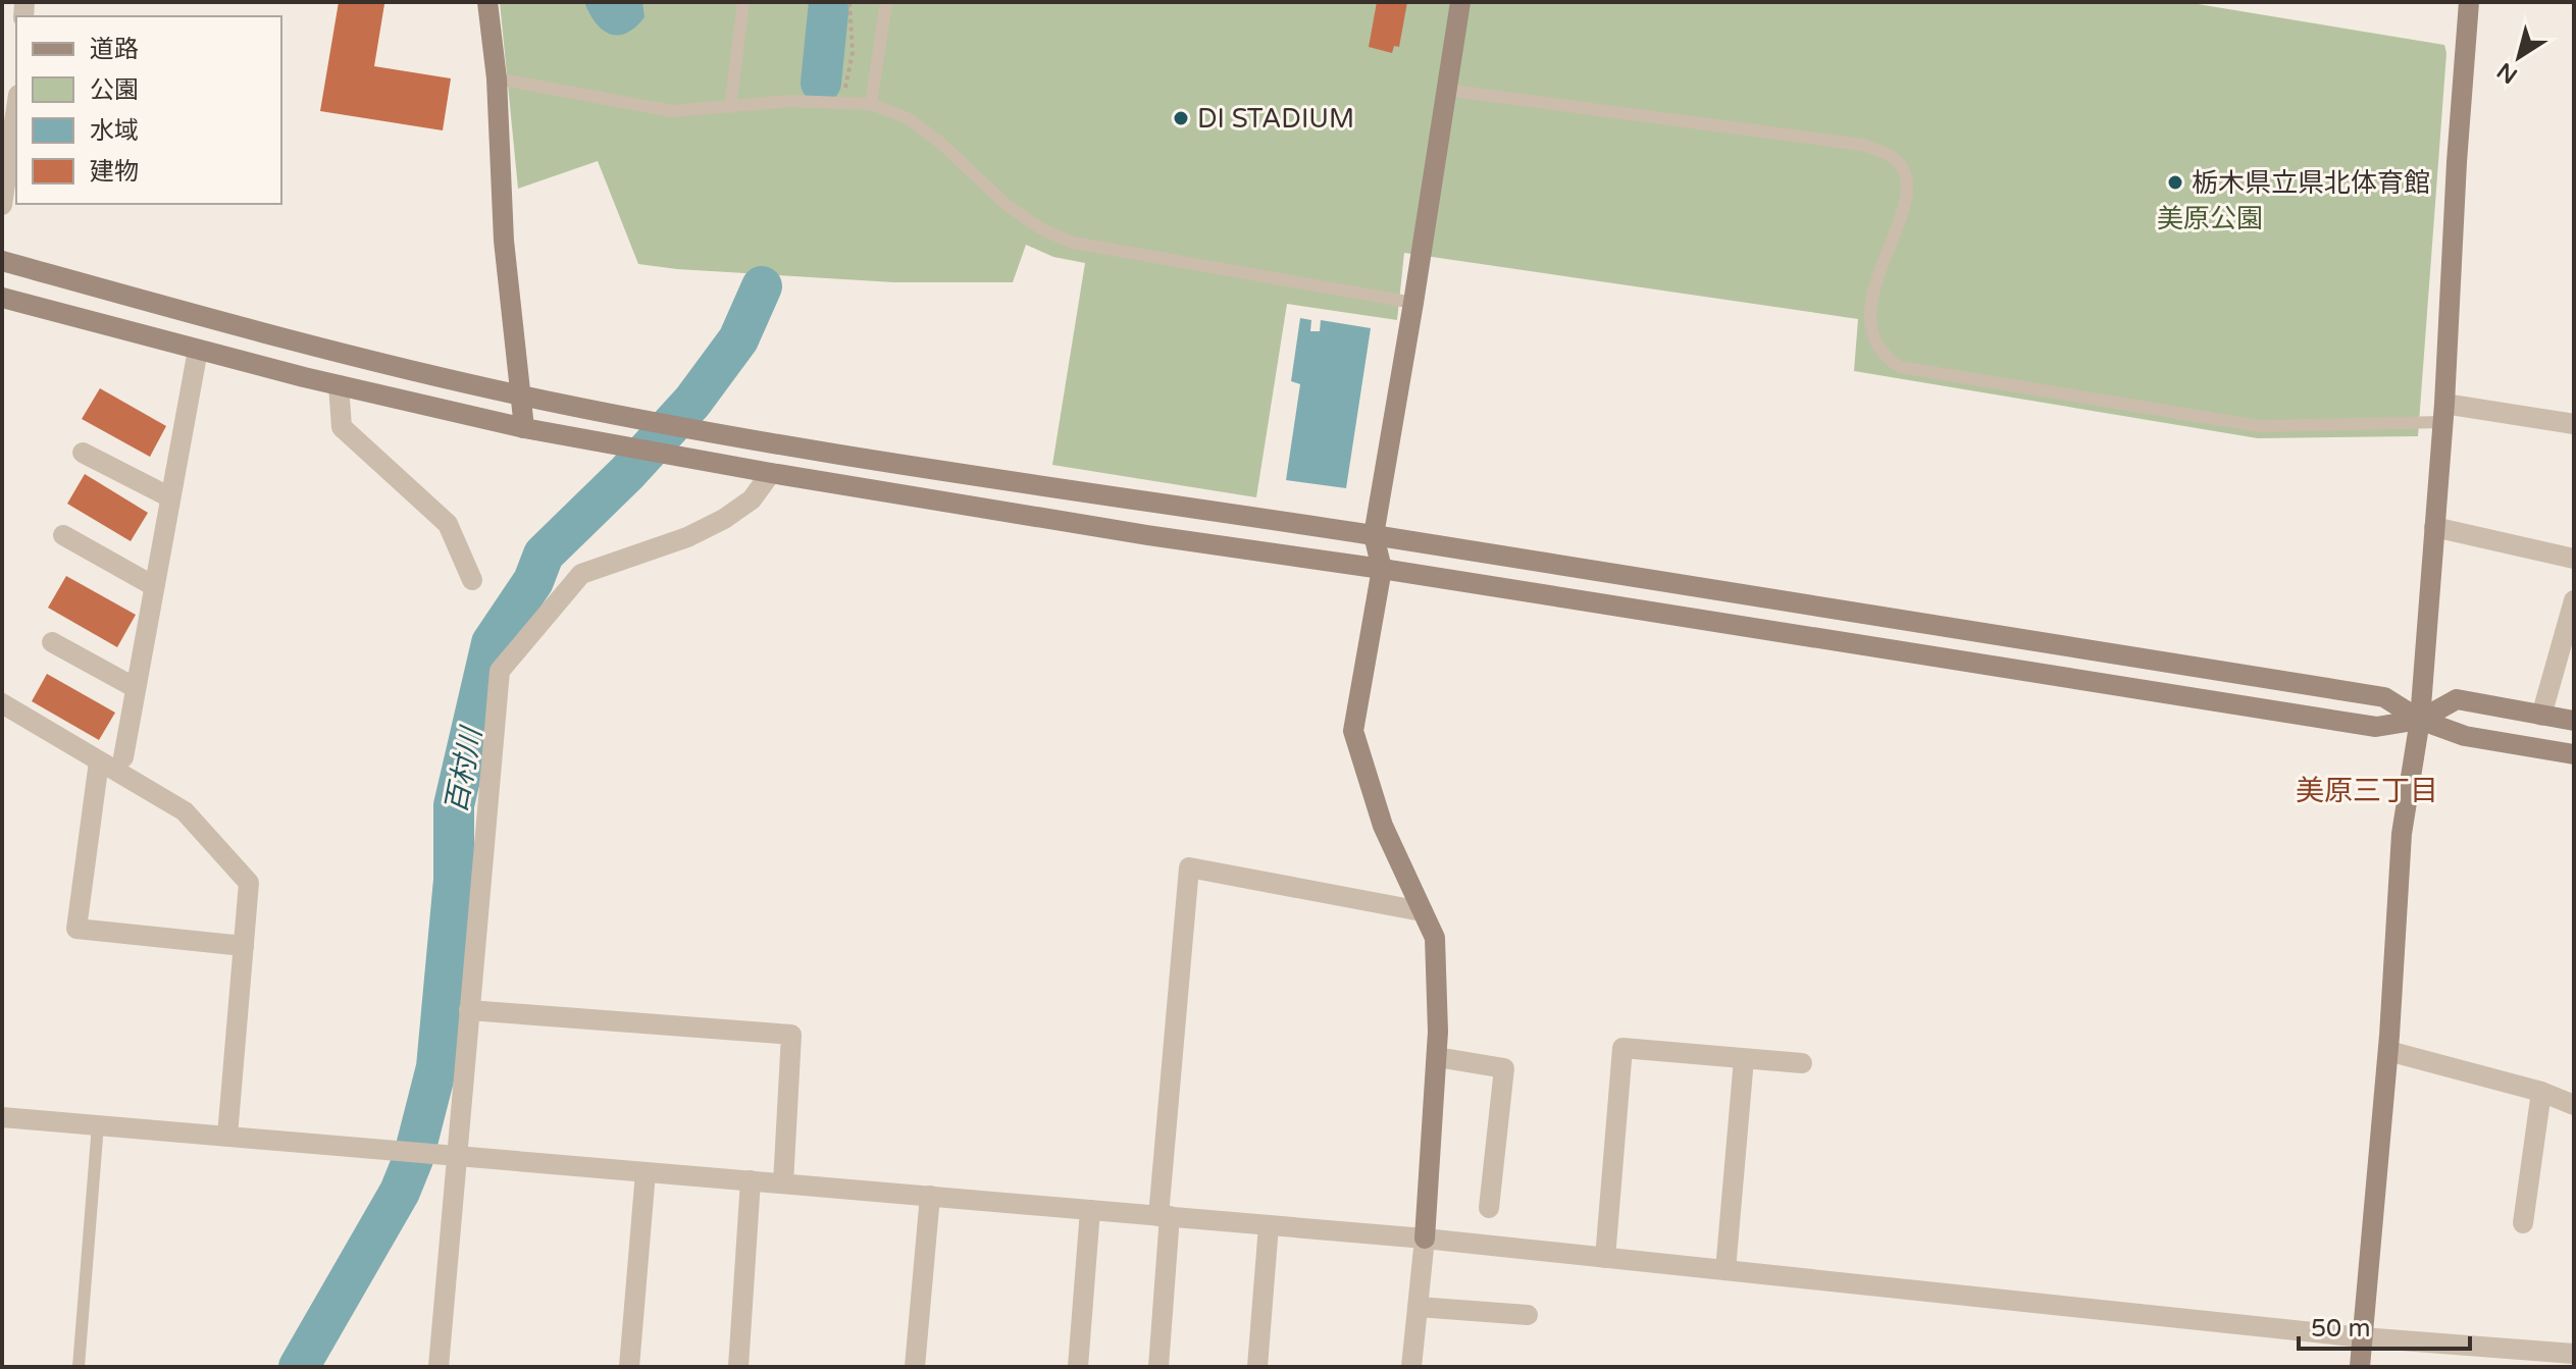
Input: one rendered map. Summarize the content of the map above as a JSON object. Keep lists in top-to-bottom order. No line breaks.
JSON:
{"districts":["美原三丁目"],"water":["百村川"],"parks":["美原公園"],"places":["DI STADIUM","栃木県立県北体育館"],"legend":["道路","公園","水域","建物"],"scale_bar":"50 m","north":"bottom left"}
